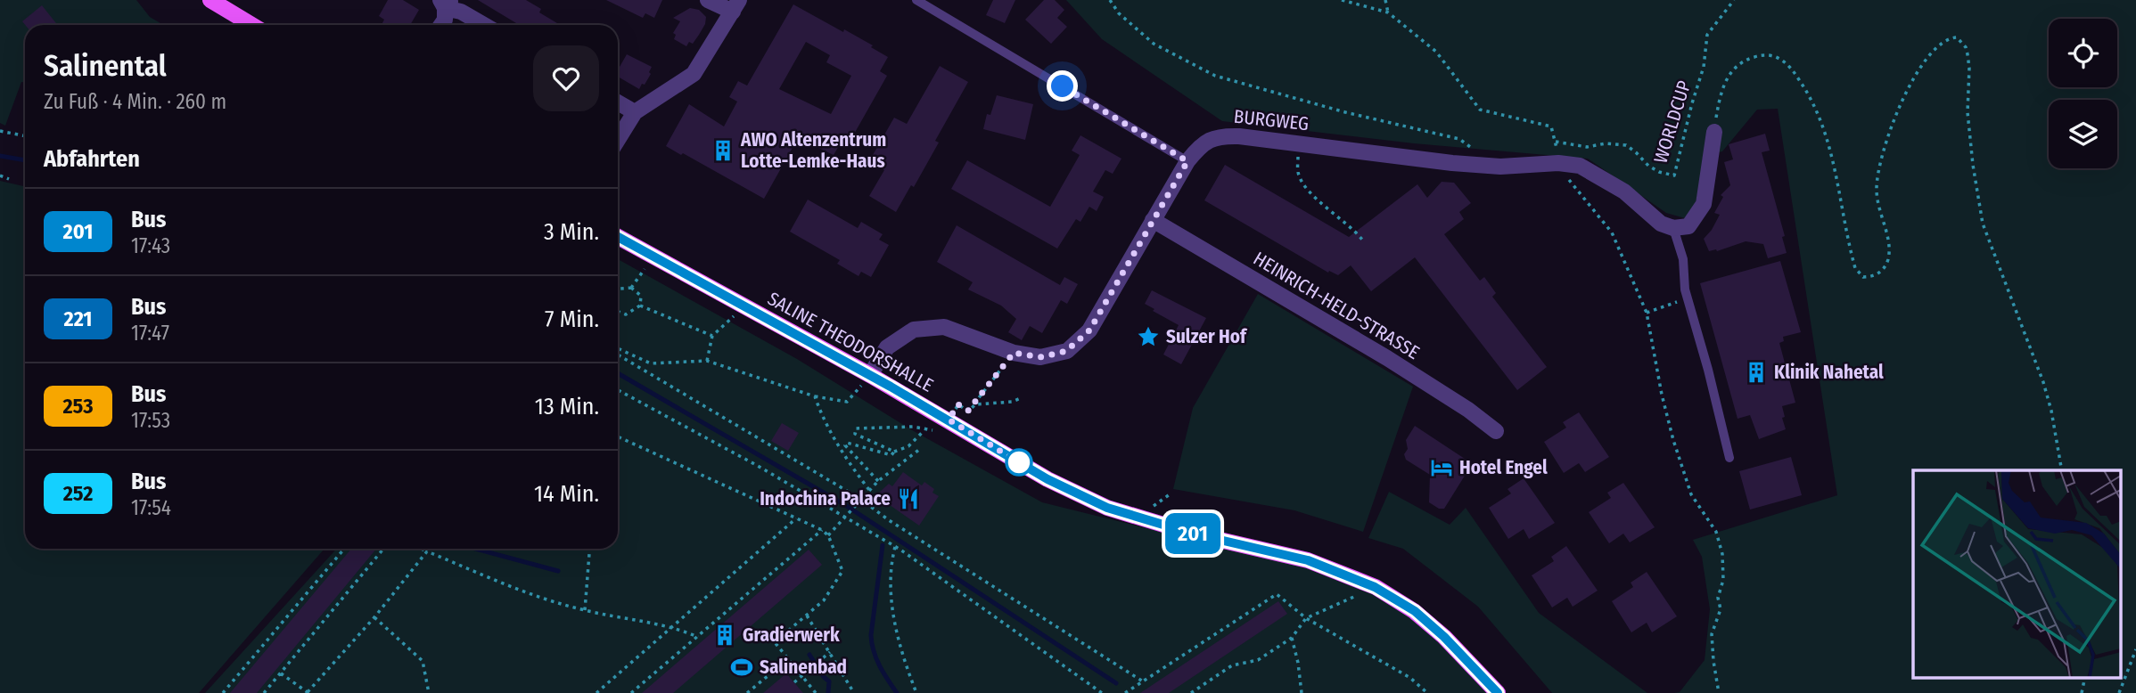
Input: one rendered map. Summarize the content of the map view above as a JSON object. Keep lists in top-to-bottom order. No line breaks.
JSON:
{"streets":{"main road":["SALINE THEODORSHALLE"],"street":["BURGWEG","HEINRICH-HELD-STRASSE"],"path":["WORLDCUP"]},"crossings":[["BURGWEG","HEINRICH-HELD-STRASSE"],["BURGWEG","SALINE THEODORSHALLE"]],"places":{"building":["AWO Altenzentrum Lotte-Lemke-Haus","Klinik Nahetal","Gradierwerk"],"place":["Sulzer Hof"],"hotel":["Hotel Engel"],"restaurant":["Indochina Palace"],"sports":["Salinenbad"]},"lines":["bus line 201"],"page":{"on_map":"201","heading":[["Salinental","Zu Fuß · 4 Min. · 260 m"],"Abfahrten"],"list":[{"mark":"201","name":"Bus","note":"17:43","value":"3 Min."},{"mark":"221","name":"Bus","note":"17:47","value":"7 Min."},{"mark":"253","name":"Bus","note":"17:53","value":"13 Min."},{"mark":"252","name":"Bus","note":"17:54","value":"14 Min."}]}}
